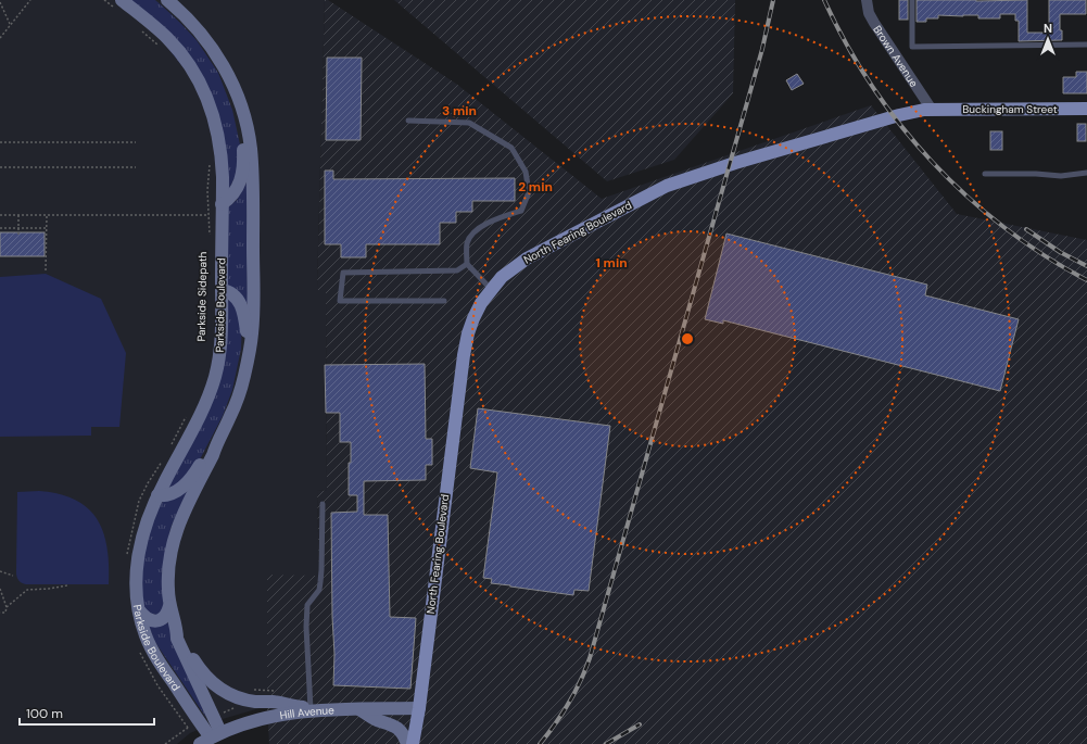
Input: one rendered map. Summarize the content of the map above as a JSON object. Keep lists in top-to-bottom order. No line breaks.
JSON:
{"streets":{"main road":["Buckingham Street","North Fearing Boulevard"],"street":["Brown Avenue","Parkside Boulevard","Hill Avenue"],"path":["Parkside Sidepath"]},"crossings":[["Brown Avenue","Buckingham Street"],["Brown Avenue","North Fearing Boulevard"],["Buckingham Street","North Fearing Boulevard"],["North Fearing Boulevard","Hill Avenue"],["Parkside Boulevard","Hill Avenue"]],"scale_bar":"100 m","north":"top","rings":["3 min","2 min","1 min"]}
